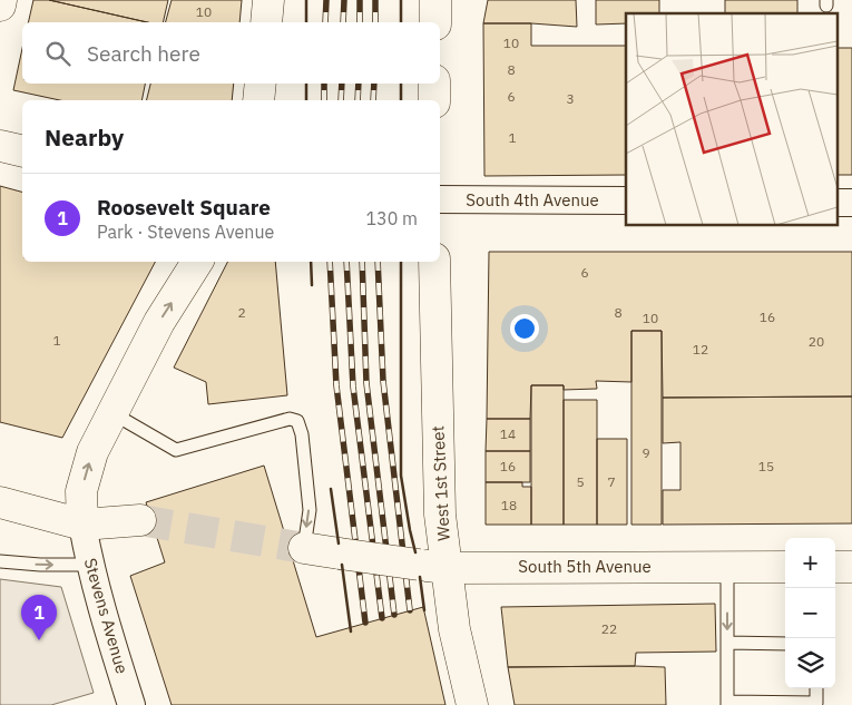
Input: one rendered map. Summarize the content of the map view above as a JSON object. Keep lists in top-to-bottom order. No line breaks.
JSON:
{"streets":{"street":["South 4th Avenue","West 1st Street","South 5th Avenue","Stevens Avenue"]},"crossings":[["West 1st Street","South 5th Avenue"]],"house_numbers":["10","10","8","6","3","1","6","2","8","16","10","1","20","12","14","9","16","15","5","7","18","22"],"page":{"search":"Search here","heading":"Nearby","list":[{"mark":"1","name":"Roosevelt Square","note":"Park · Stevens Avenue","value":"130 m"}],"map_buttons":["+","−"],"pins":"1"}}
